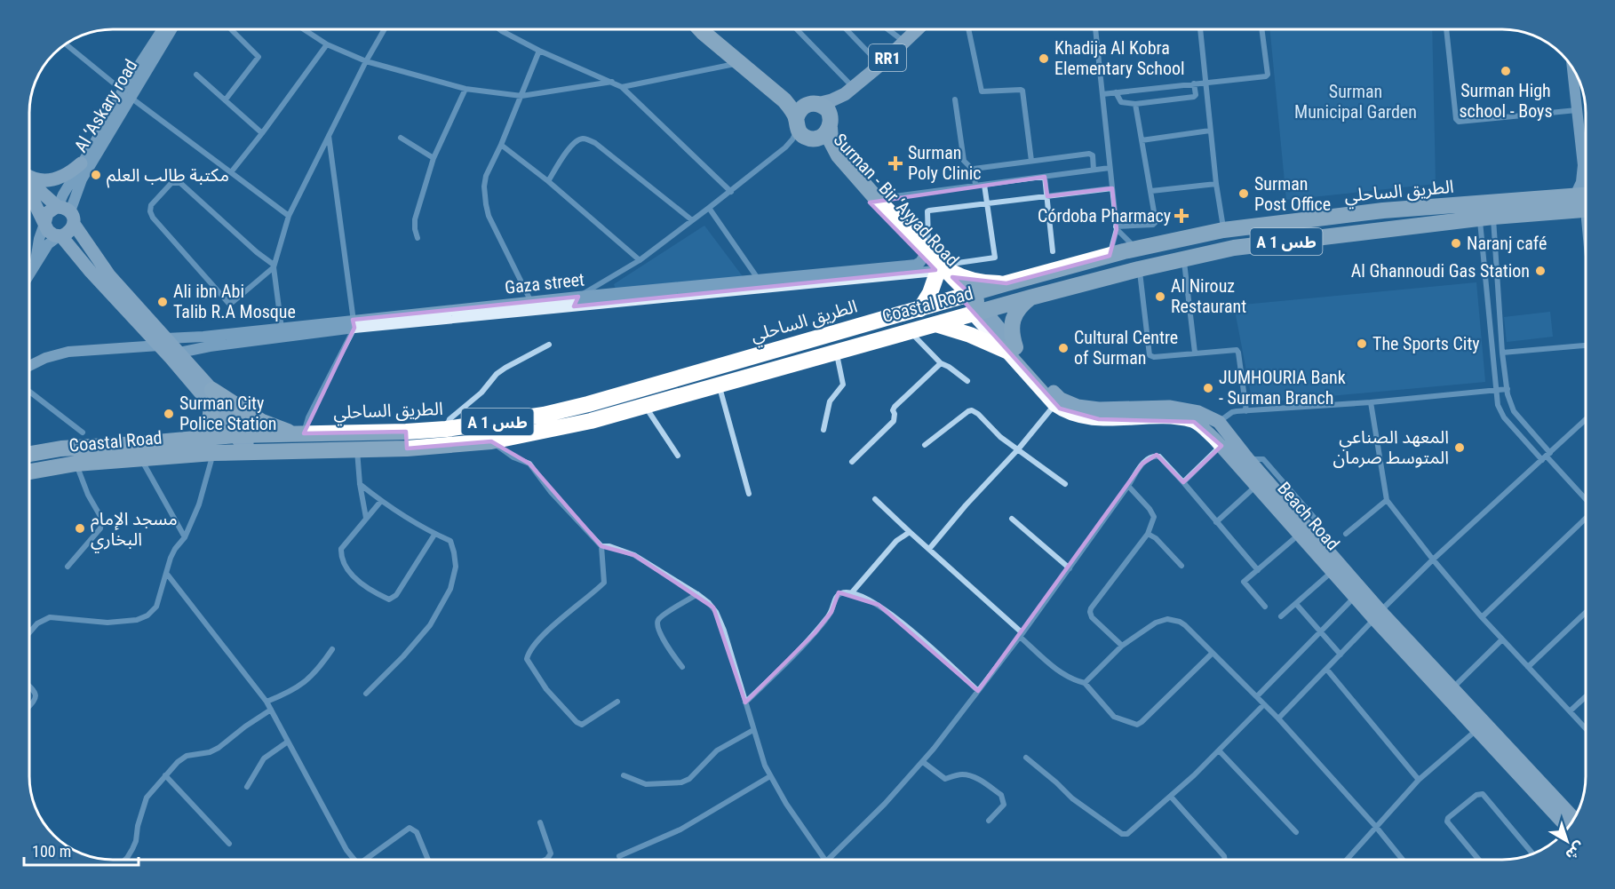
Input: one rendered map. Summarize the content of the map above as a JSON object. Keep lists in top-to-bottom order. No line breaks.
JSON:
{"streets":{"highway":["الطريق الساحلي","Surman - Bir ‘Ayyad Road","A 1 طس","Coastal Road"],"main road":["RR1","Beach Road"],"street":["Al ‘Askary road","Gaza street"]},"crossings":[["الطريق الساحلي","Surman - Bir ‘Ayyad Road"],["الطريق الساحلي","Coastal Road"],["Surman - Bir ‘Ayyad Road","Gaza street"],["Surman - Bir ‘Ayyad Road","Coastal Road"],["Surman - Bir ‘Ayyad Road","Beach Road"],["Coastal Road","Beach Road"]],"parks":["Surman Municipal Garden"],"places":{"other":["Khadija Al Kobra Elementary School","Surman High school - Boys","مكتبة طالب العلم","Surman Post Office","Naranj café","Al Ghannoudi Gas Station","Al Nirouz Restaurant","Ali ibn Abi Talib R.A Mosque","The Sports City","Cultural Centre of Surman","JUMHOURIA Bank - Surman Branch","Surman City Police Station","المعهد الصناعي المتوسط صرمان","مسجد الإمام البخاري"],"health":["Surman Poly Clinic","Córdoba Pharmacy"]},"scale_bar":"100 m","north":"bottom right"}
